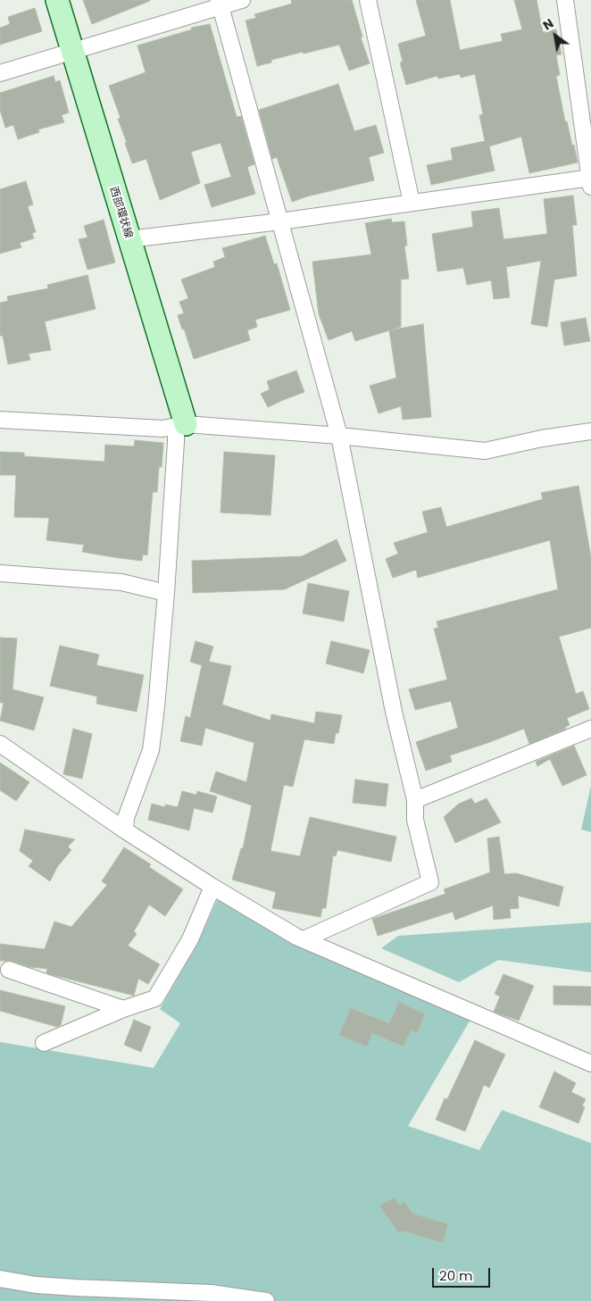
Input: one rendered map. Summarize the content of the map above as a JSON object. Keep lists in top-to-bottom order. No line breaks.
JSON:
{"streets":{"street":["西部環状線"]},"scale_bar":"20 m","north":"top left"}
